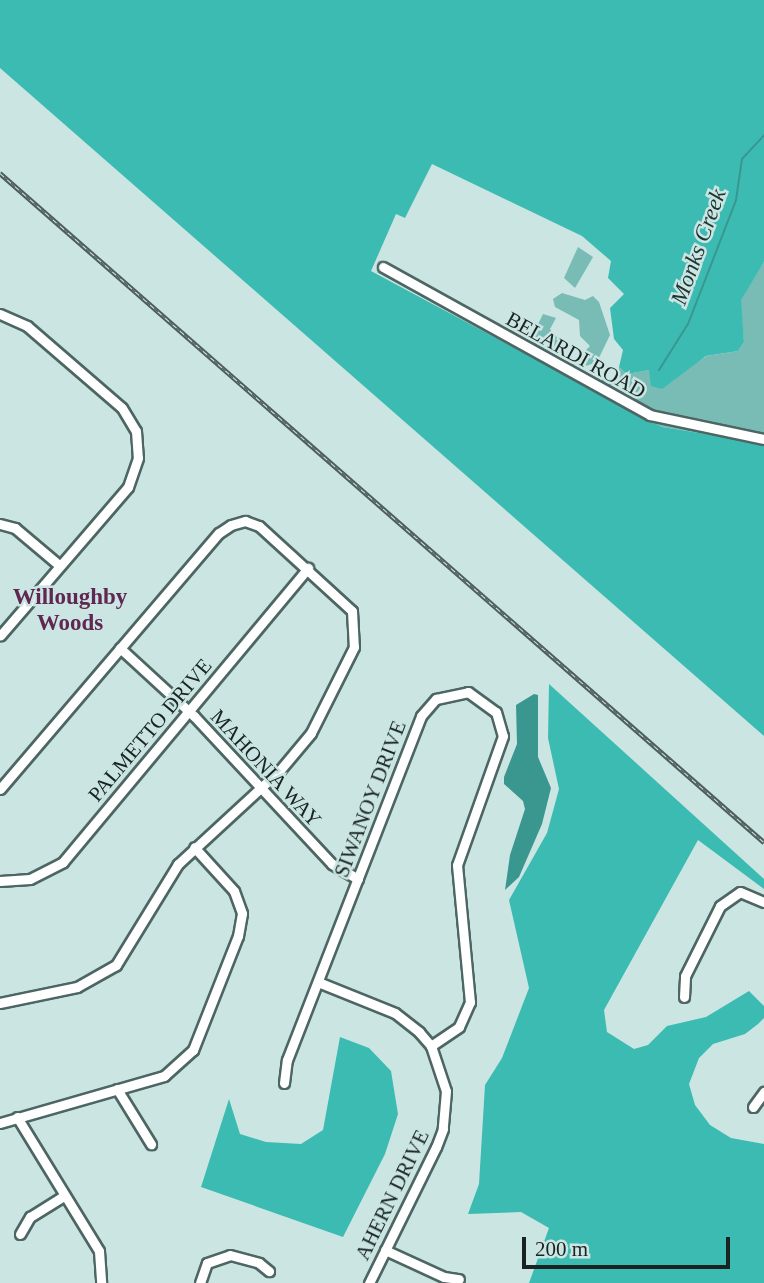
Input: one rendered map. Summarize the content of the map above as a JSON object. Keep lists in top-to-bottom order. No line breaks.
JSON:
{"streets":{"street":["BELARDI ROAD","PALMETTO DRIVE","MAHONIA WAY","SIWANOY DRIVE","AHERN DRIVE"]},"crossings":[["PALMETTO DRIVE","MAHONIA WAY"],["MAHONIA WAY","SIWANOY DRIVE"],["SIWANOY DRIVE","AHERN DRIVE"]],"districts":["Willoughby Woods"],"water":["Monks Creek"],"scale_bar":"200 m"}
